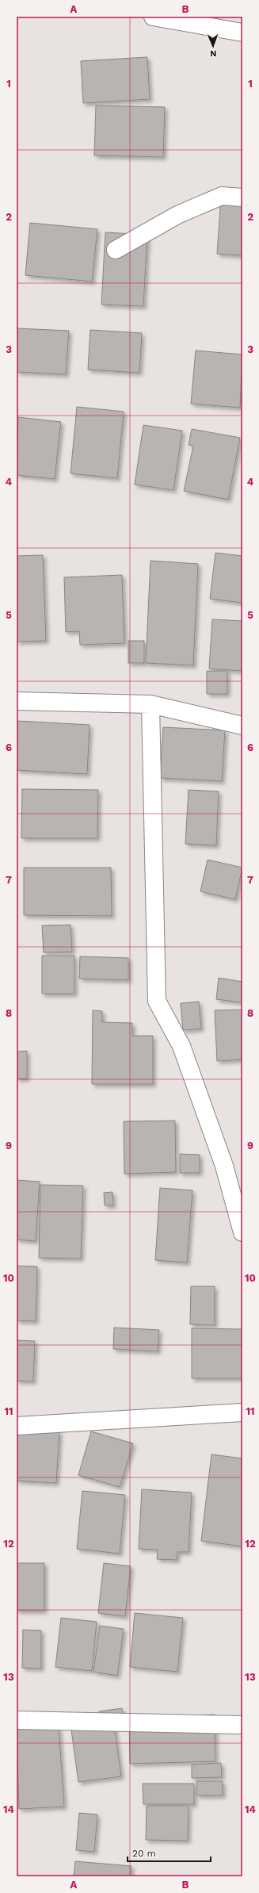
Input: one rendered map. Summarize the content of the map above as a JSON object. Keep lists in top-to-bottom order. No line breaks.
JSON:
{"scale_bar":"20 m","north":"bottom","grid":{"columns":["A","B"],"rows":["1","2","3","4","5","6","7","8","9","10","11","12","13","14"]}}
